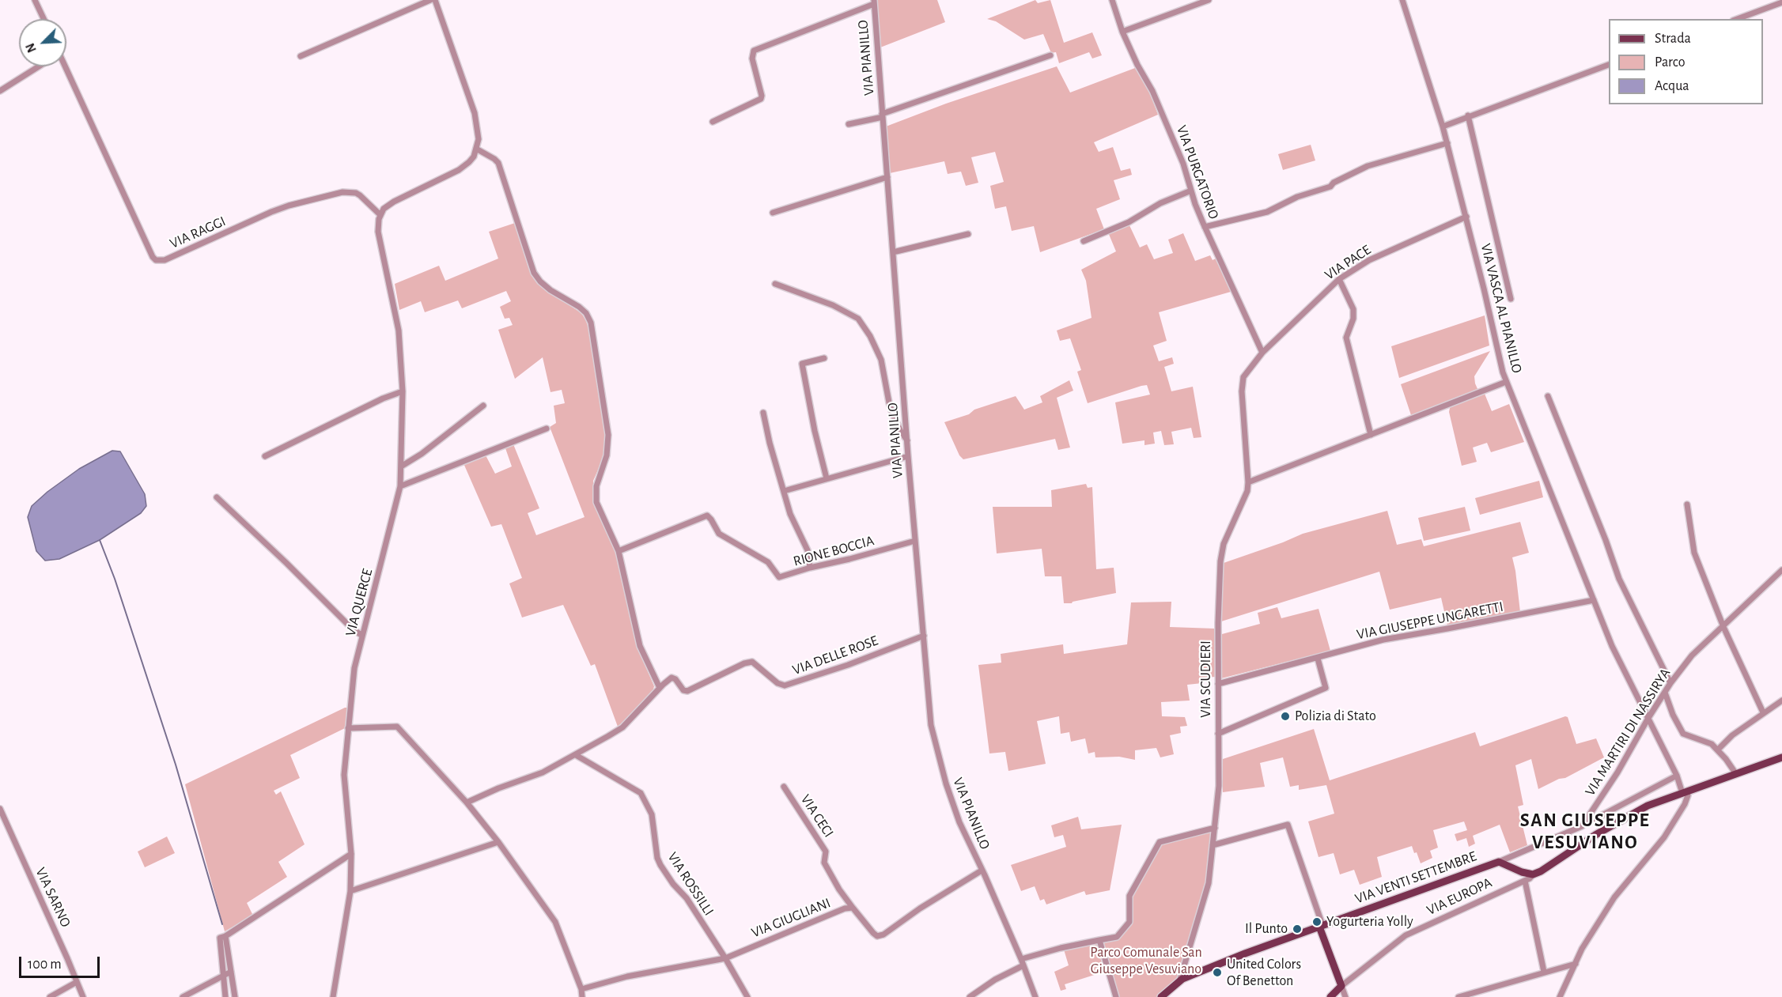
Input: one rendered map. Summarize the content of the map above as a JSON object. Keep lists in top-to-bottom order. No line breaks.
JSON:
{"streets":{"main road":["VIA VENTI SETTEMBRE","VIA EUROPA"],"street":["VIA PIANILLO","VIA PURGATORIO","VIA RAGGI","VIA PACE","VIA VASCA AL PIANILLO","RIONE BOCCIA","VIA QUERCE","VIA GIUSEPPE UNGARETTI","VIA DELLE ROSE","VIA SCUDIERI","VIA MARTIRI DI NASSIRYA","VIA CECI","VIA ROSSILLI","VIA SARNO","VIA GIUGLIANI"]},"crossings":[["VIA PIANILLO","RIONE BOCCIA"],["VIA PIANILLO","VIA DELLE ROSE"],["VIA PIANILLO","VIA GIUGLIANI"],["VIA PURGATORIO","VIA PACE"],["VIA RAGGI","VIA QUERCE"],["VIA PACE","VIA VASCA AL PIANILLO"],["VIA PACE","VIA SCUDIERI"],["VIA VASCA AL PIANILLO","VIA GIUSEPPE UNGARETTI"],["VIA VASCA AL PIANILLO","VIA MARTIRI DI NASSIRYA"],["VIA GIUSEPPE UNGARETTI","VIA SCUDIERI"],["VIA DELLE ROSE","VIA ROSSILLI"],["VIA SCUDIERI","VIA VENTI SETTEMBRE"],["VIA MARTIRI DI NASSIRYA","VIA VENTI SETTEMBRE"],["VIA CECI","VIA GIUGLIANI"],["VIA ROSSILLI","VIA GIUGLIANI"]],"districts":["SAN GIUSEPPE VESUVIANO"],"parks":["Parco Comunale San Giuseppe Vesuviano"],"places":["Polizia di Stato","Yogurteria Yolly","Il Punto","United Colors Of Benetton"],"legend":["Strada","Parco","Acqua"],"scale_bar":"100 m","north":"bottom left"}
